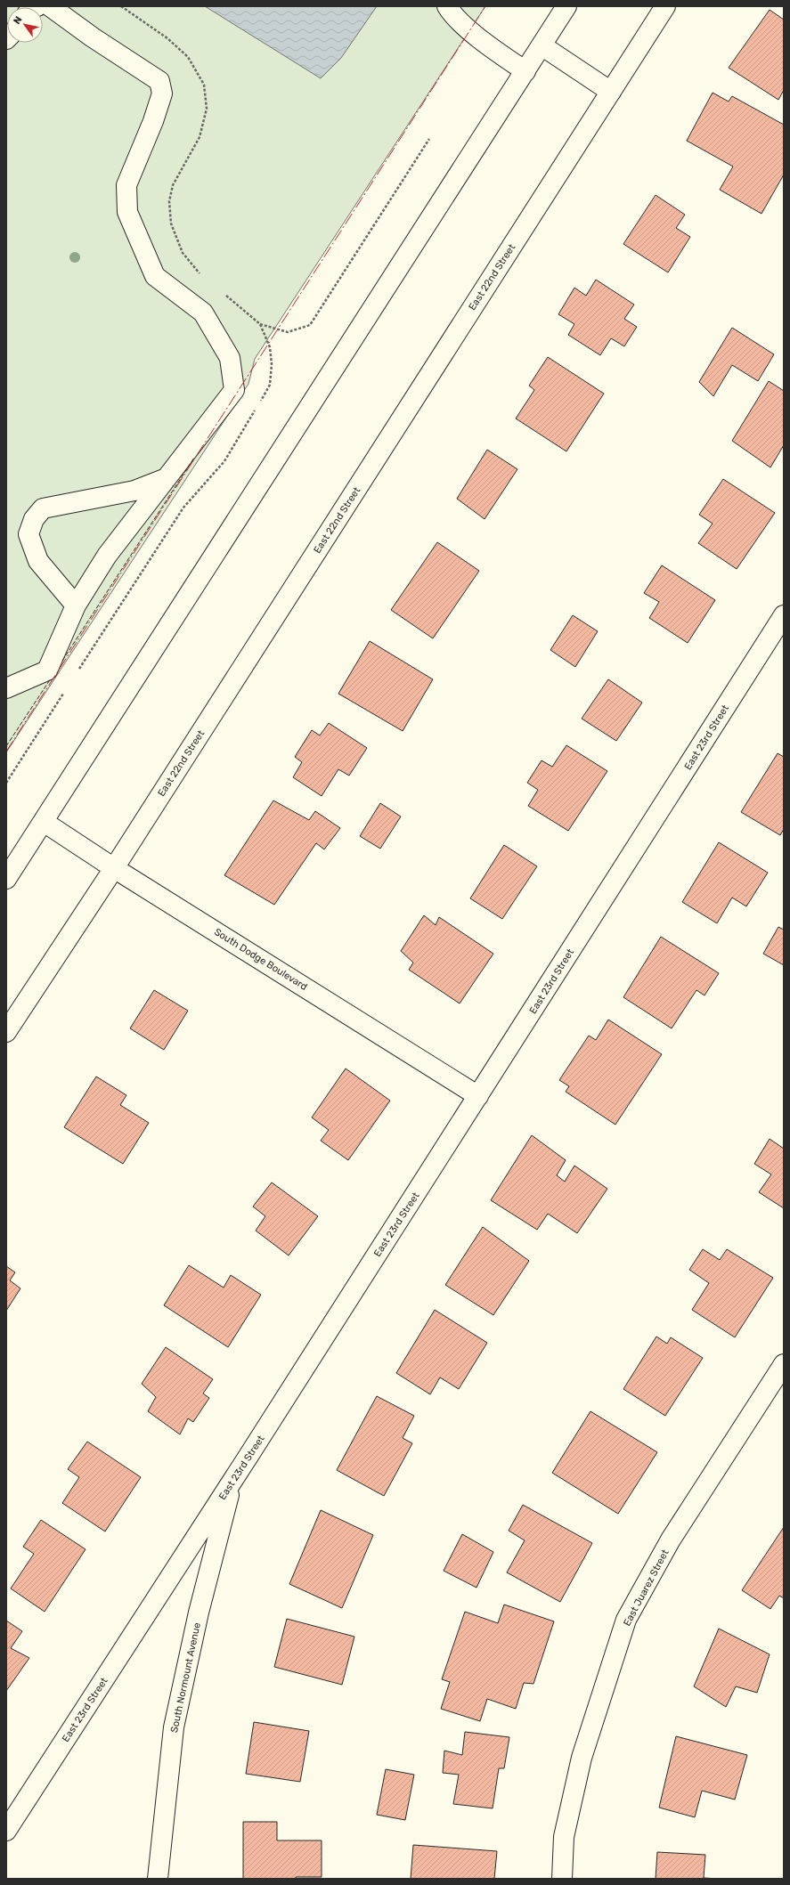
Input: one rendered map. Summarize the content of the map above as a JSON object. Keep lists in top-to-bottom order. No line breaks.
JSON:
{"streets":{"street":["East 22nd Street","East 23rd Street","South Dodge Boulevard","East Juarez Street","South Normount Avenue"]},"crossings":[["East 22nd Street","South Dodge Boulevard"],["East 23rd Street","South Dodge Boulevard"],["East 23rd Street","South Normount Avenue"]],"north":"top left"}
